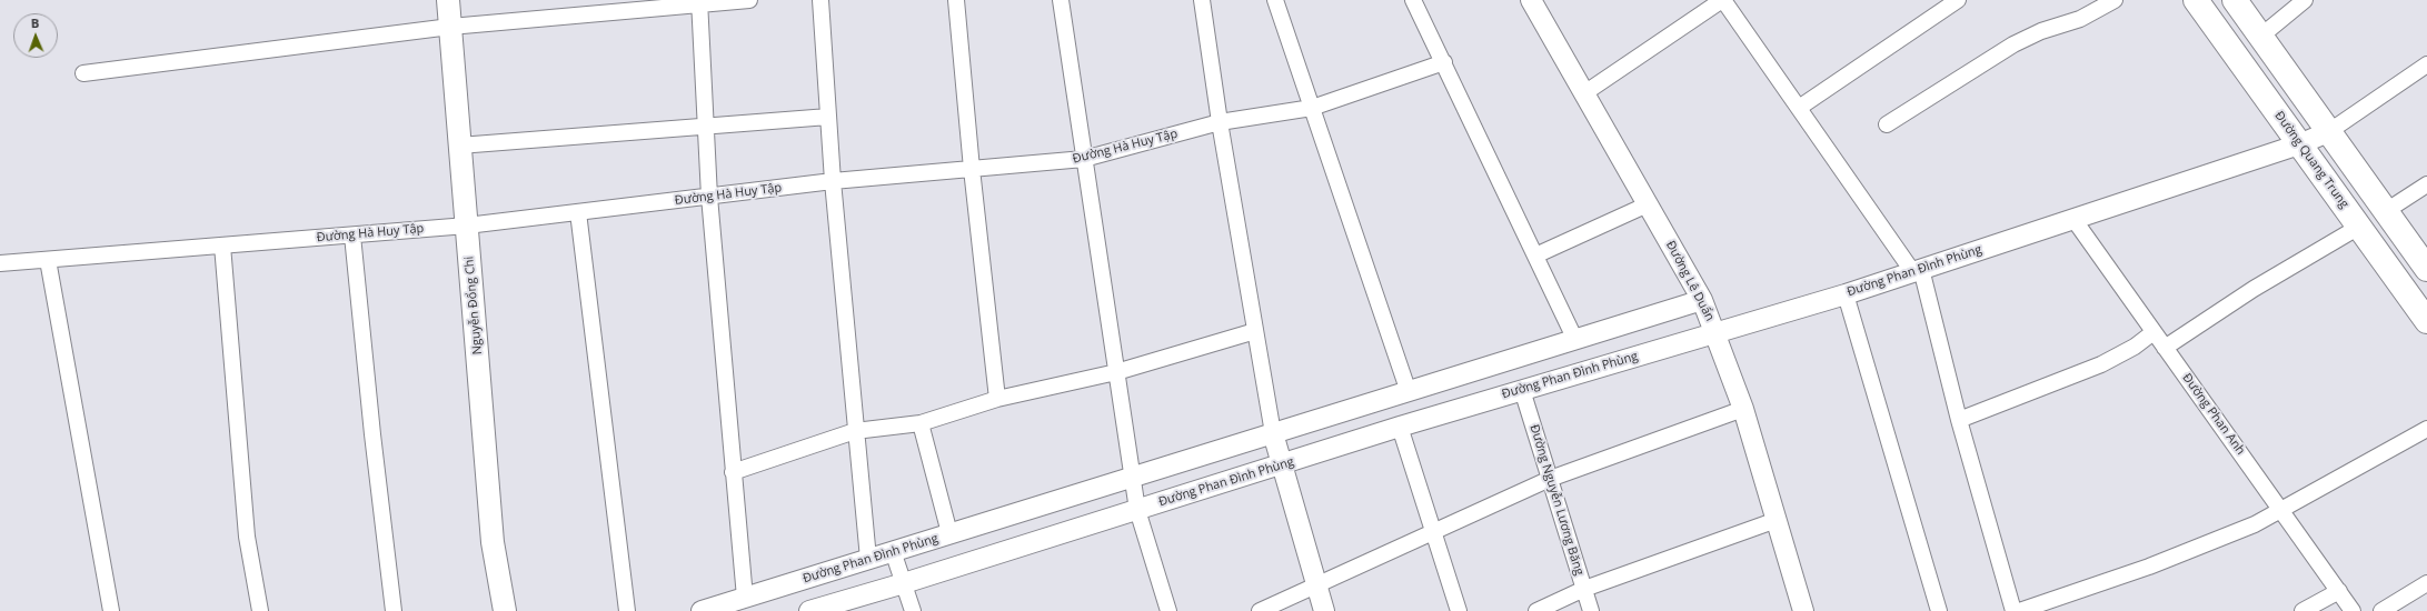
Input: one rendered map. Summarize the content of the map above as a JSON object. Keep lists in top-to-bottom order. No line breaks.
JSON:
{"streets":{"highway":["Đường Quang Trung"],"main road":["Nguyễn Đổng Chi"],"street":["Đường Hà Huy Tập","Đường Phan Đình Phùng","Đường Lê Duẩn","Đường Phan Anh","Đường Nguyễn Lương Băng"]},"crossings":[["Đường Hà Huy Tập","Nguyễn Đổng Chi"],["Đường Quang Trung","Đường Phan Đình Phùng"],["Đường Phan Đình Phùng","Đường Lê Duẩn"],["Đường Phan Đình Phùng","Đường Phan Anh"],["Đường Phan Đình Phùng","Đường Nguyễn Lương Băng"]],"north":"top"}
